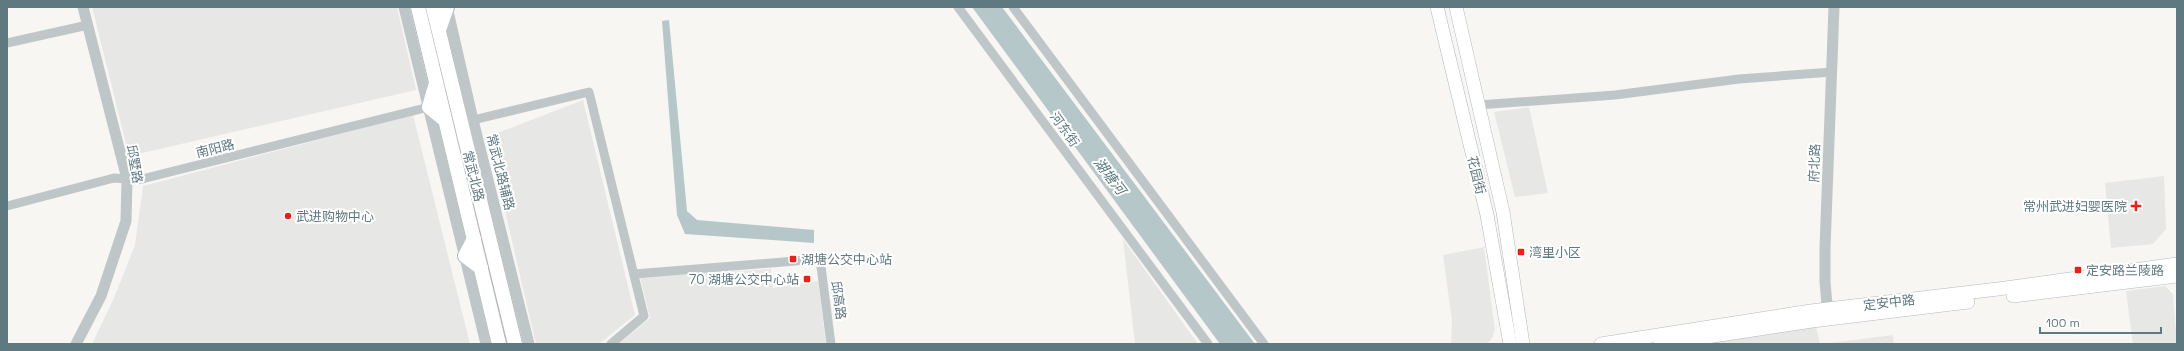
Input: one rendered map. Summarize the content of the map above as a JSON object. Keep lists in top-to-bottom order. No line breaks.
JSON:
{"streets":{"main road":["花园街","常武北路","定安中路"],"street":["河东街","南阳路","府北路","邱墅路","常武北路辅路","邱高路"]},"crossings":[["南阳路","邱墅路"],["府北路","定安中路"]],"water":["湖塘河"],"places":{"health":["常州武进妇婴医院"],"other":["武进购物中心"],"transit":["湾里小区","湖塘公交中心站","定安路兰陵路","70 湖塘公交中心站"]},"scale_bar":"100 m"}
